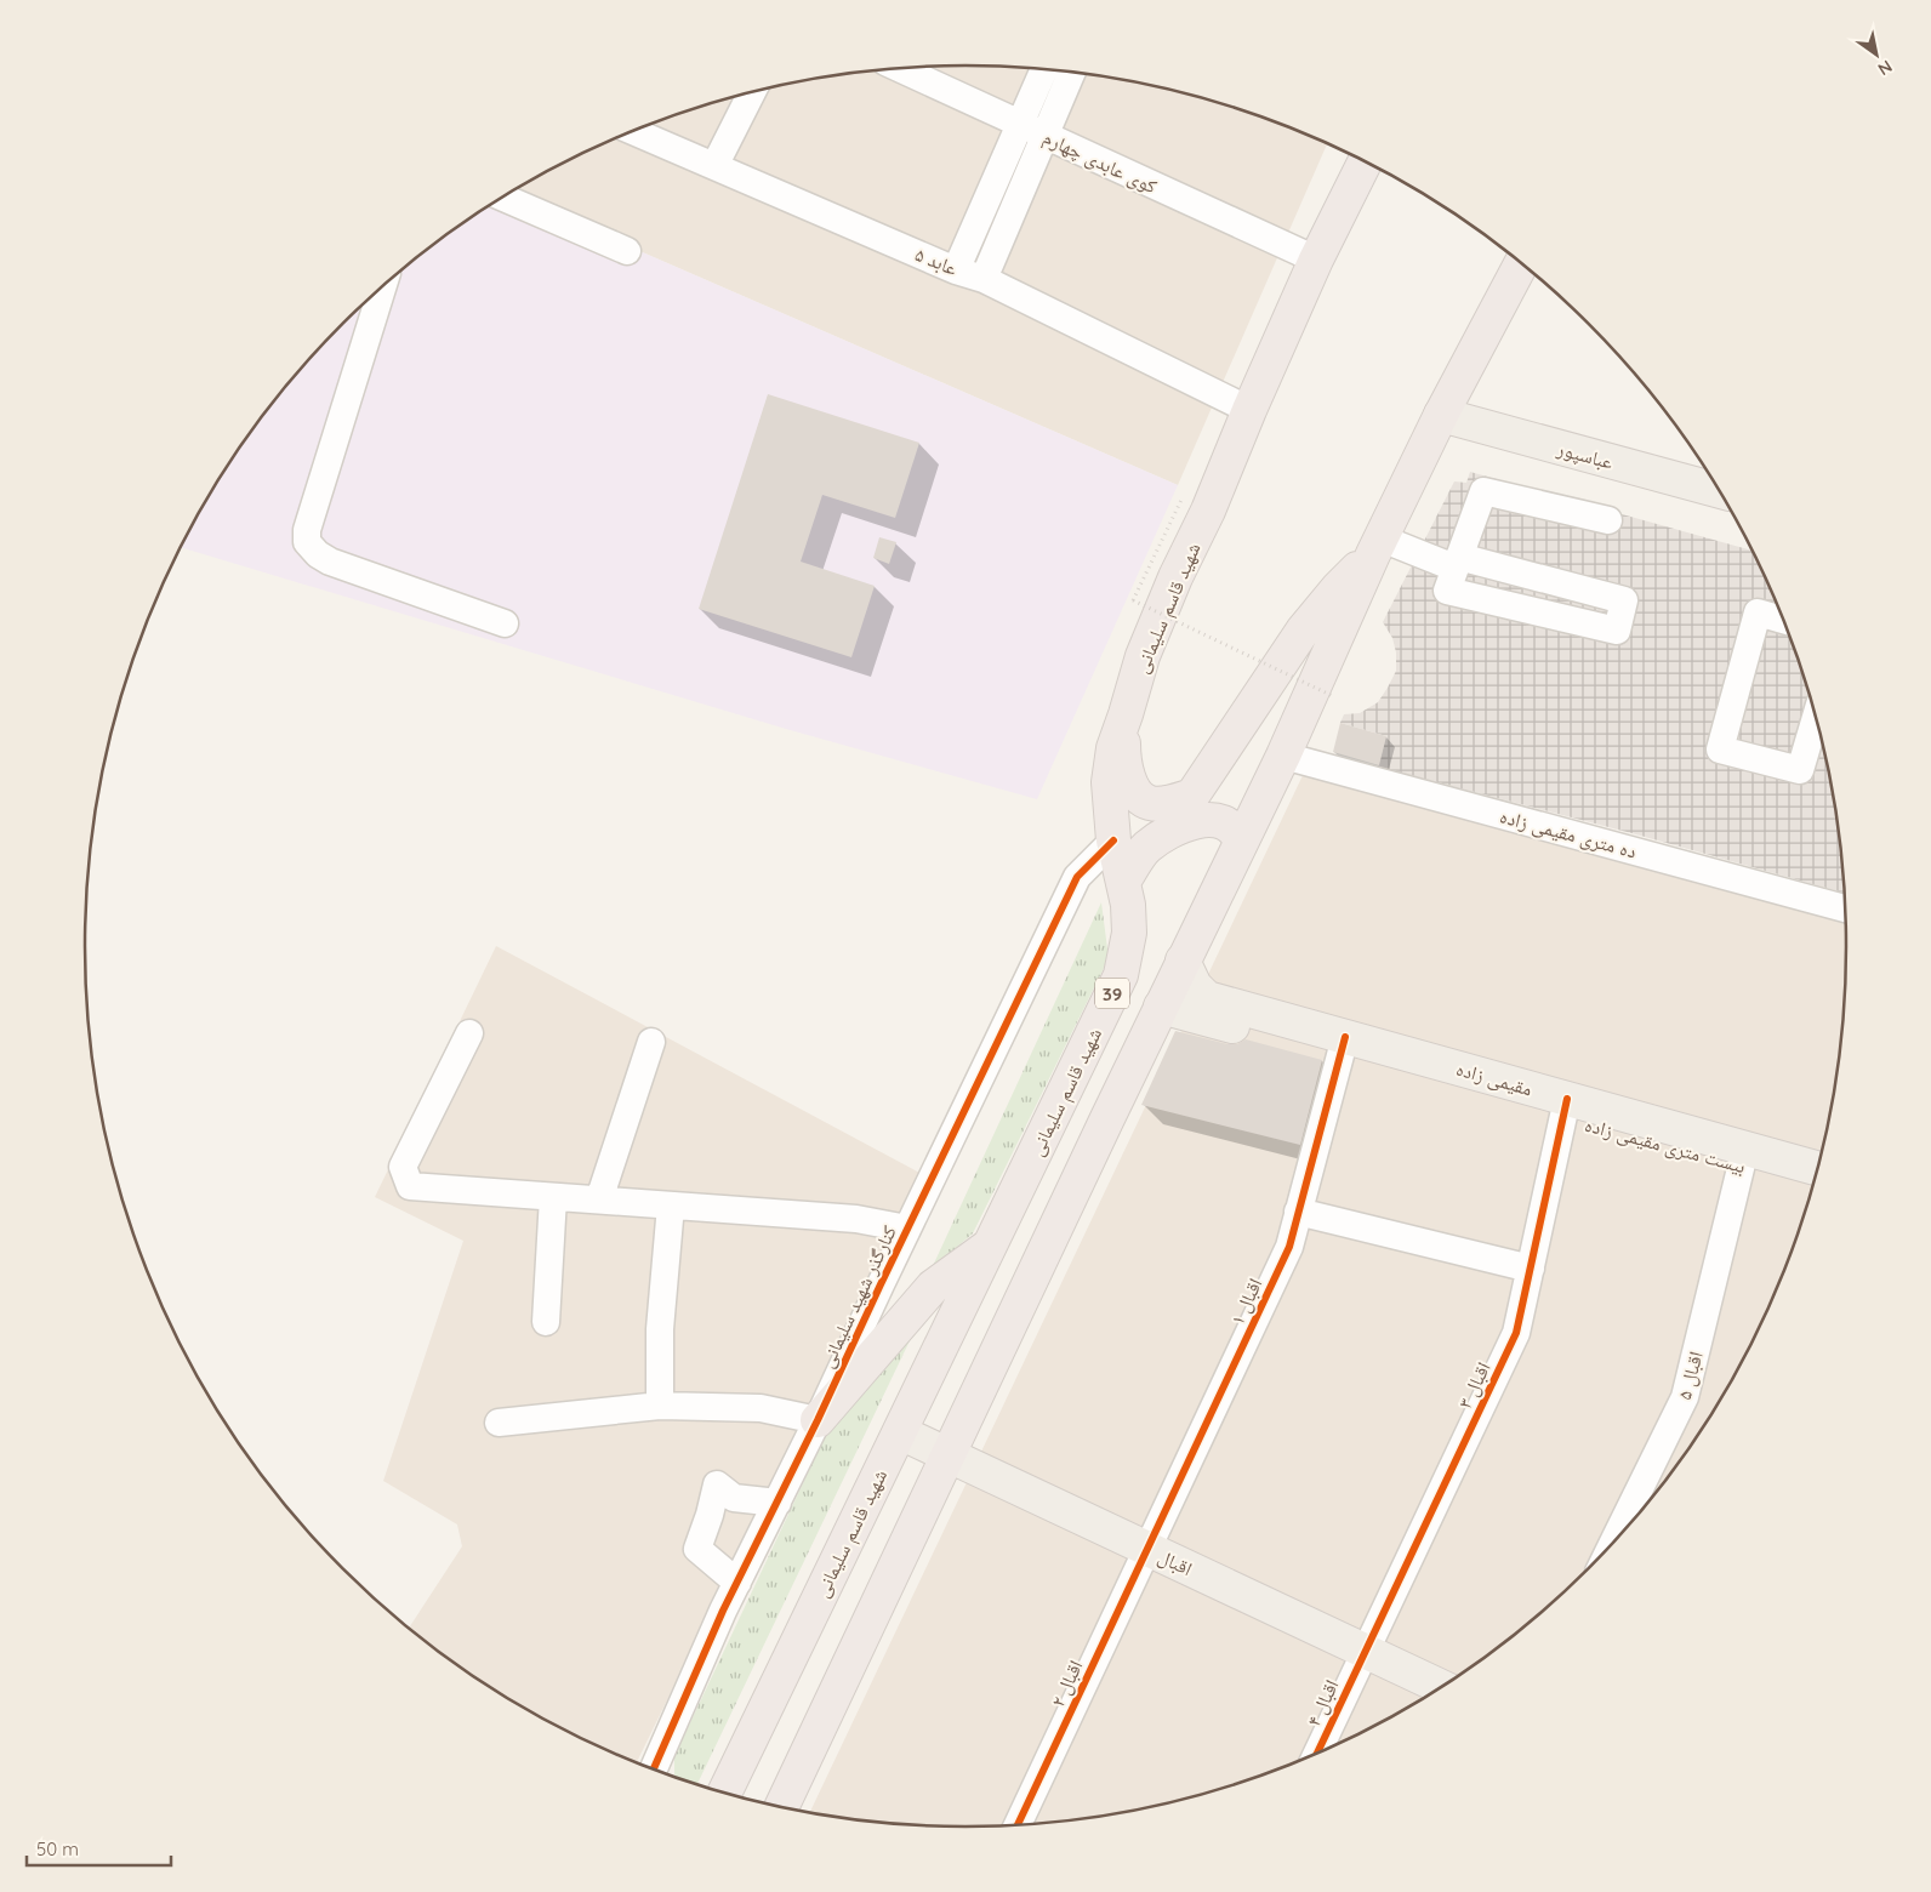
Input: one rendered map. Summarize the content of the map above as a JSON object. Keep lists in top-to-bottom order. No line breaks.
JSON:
{"streets":{"highway":["شهید قاسم سلیمانی","39"],"main road":["عباسپور","بیست متری مقیمی زاده","اقبال"],"street":["کوی عابدی چهارم","عابد ۵","ده متری مقیمی زاده","کنارگذر شهید سلیمانی","اقبال ۱","اقبال ۵","اقبال ۳","اقبال ۲","اقبال ۴"]},"crossings":[["کوی عابدی چهارم","شهید قاسم سلیمانی"],["عابد ۵","شهید قاسم سلیمانی"],["عباسپور","39"],["شهید قاسم سلیمانی","کنارگذر شهید سلیمانی"],["شهید قاسم سلیمانی","اقبال"],["ده متری مقیمی زاده","39"],["39","بیست متری مقیمی زاده"],["39","اقبال"],["بیست متری مقیمی زاده","اقبال ۱"],["بیست متری مقیمی زاده","اقبال ۵"],["بیست متری مقیمی زاده","اقبال ۳"],["اقبال ۱","اقبال"],["اقبال ۱","اقبال ۲"],["اقبال ۳","اقبال"],["اقبال ۳","اقبال ۴"],["اقبال","اقبال ۲"],["اقبال","اقبال ۴"]],"scale_bar":"50 m","north":"bottom right"}
